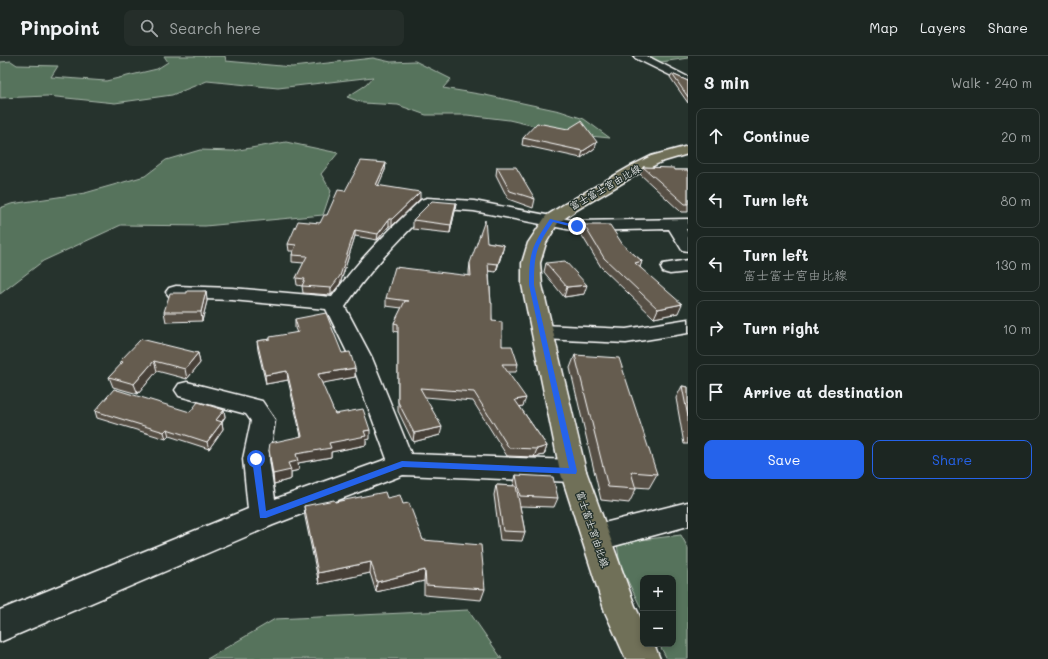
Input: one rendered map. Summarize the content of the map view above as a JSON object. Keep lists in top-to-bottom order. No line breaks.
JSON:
{"streets":{"main road":["富士富士宮由比線"]},"page":{"header":"Pinpoint","search":"Search here","nav":["Map","Layers","Share"],"heading":["3 min","Walk · 240 m"],"list":[["Continue","20 m"],["Turn left","80 m"],["Turn left","富士富士宮由比線","130 m"],["Turn right","10 m"],"Arrive at destination"],"buttons":["Save","Share"],"map_buttons":["+","−"]}}
